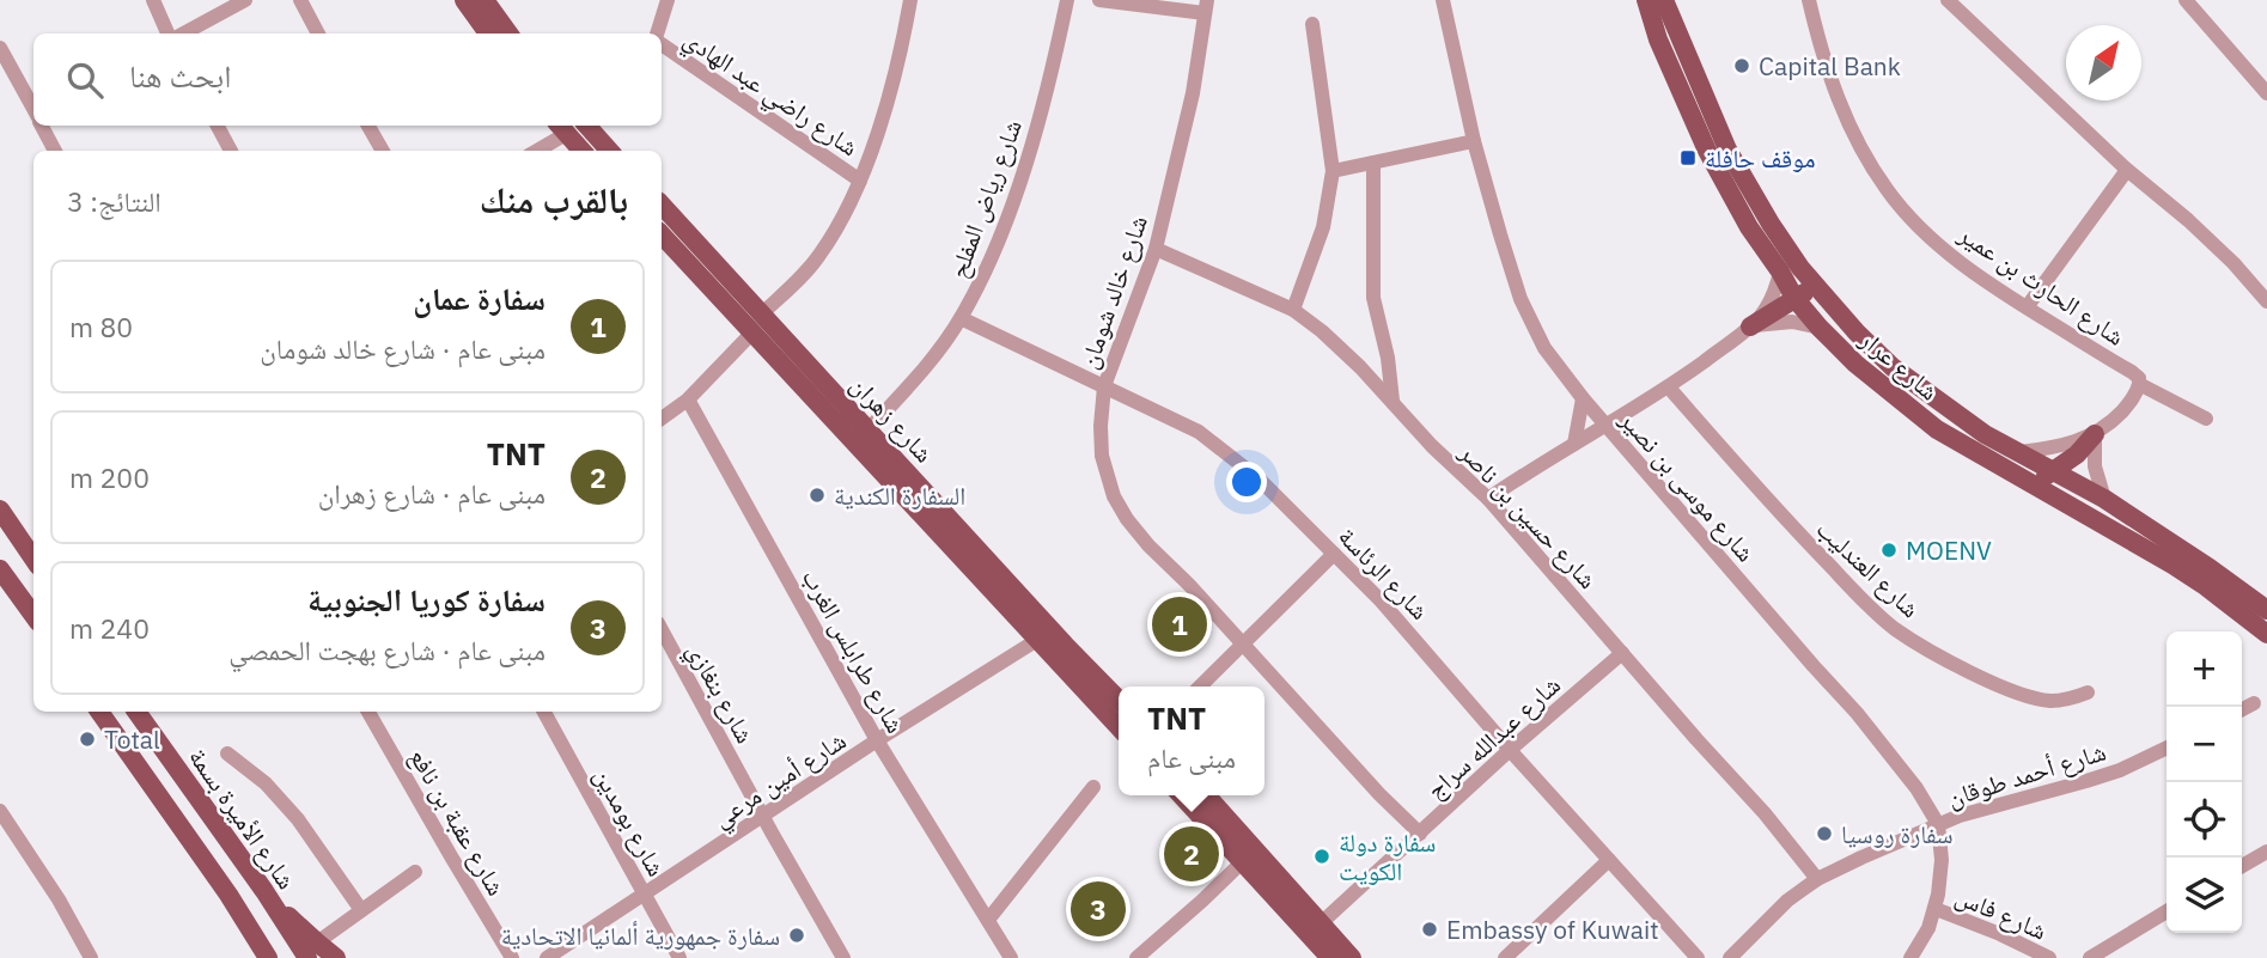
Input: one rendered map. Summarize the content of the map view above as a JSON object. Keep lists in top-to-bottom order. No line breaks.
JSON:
{"streets":{"main road":["شارع عرار","شارع زهران","شارع الأميرة بسمة"],"street":["شارع راضي عبد الهادي","شارع رياض المفلح","شارع الحارث بن عمير","شارع خالد شومان","شارع موسى بن نصير","شارع حسين بن ناصر","شارع العندليب","شارع الرئاسة","شارع طرابلس الغرب","شارع بنغازي","شارع عبدالله سراج","شارع أحمد طوقان","شارع أمين مرعي","شارع عقبة بن نافع","شارع بومدين","شارع فاس"]},"crossings":[["شارع رياض المفلح","شارع زهران"],["شارع رياض المفلح","شارع الرئاسة"],["شارع خالد شومان","شارع حسين بن ناصر"],["شارع خالد شومان","شارع الرئاسة"],["شارع خالد شومان","شارع عبدالله سراج"],["شارع زهران","شارع أمين مرعي"],["شارع موسى بن نصير","شارع أحمد طوقان"],["شارع موسى بن نصير","شارع فاس"],["شارع حسين بن ناصر","شارع عبدالله سراج"],["شارع حسين بن ناصر","شارع أحمد طوقان"],["شارع الرئاسة","شارع عبدالله سراج"],["شارع طرابلس الغرب","شارع أمين مرعي"],["شارع بنغازي","شارع أمين مرعي"],["شارع أمين مرعي","شارع بومدين"]],"places":{"other":["Capital Bank","السفارة الكندية","MOENV","Total","سفارة روسيا","سفارة دولة الكويت","Embassy of Kuwait","سفارة جمهورية ألمانيا الاتحادية"],"transit":["موقف حافلة"]},"north":"top right","page":{"search":"ابحث هنا","heading":["بالقرب منك","النتائج: 3"],"list":[{"mark":"1","name":"سفارة عمان","note":"مبنى عام · شارع خالد شومان","value":"80 m"},{"mark":"2","name":"TNT","note":"مبنى عام · شارع زهران","value":"200 m"},{"mark":"3","name":"سفارة كوريا الجنوبية","note":"مبنى عام · شارع بهجت الحمصي","value":"240 m"}],"pins":["1","2","3"],"map_buttons":["+","−"],"popup":["TNT","مبنى عام"]}}
